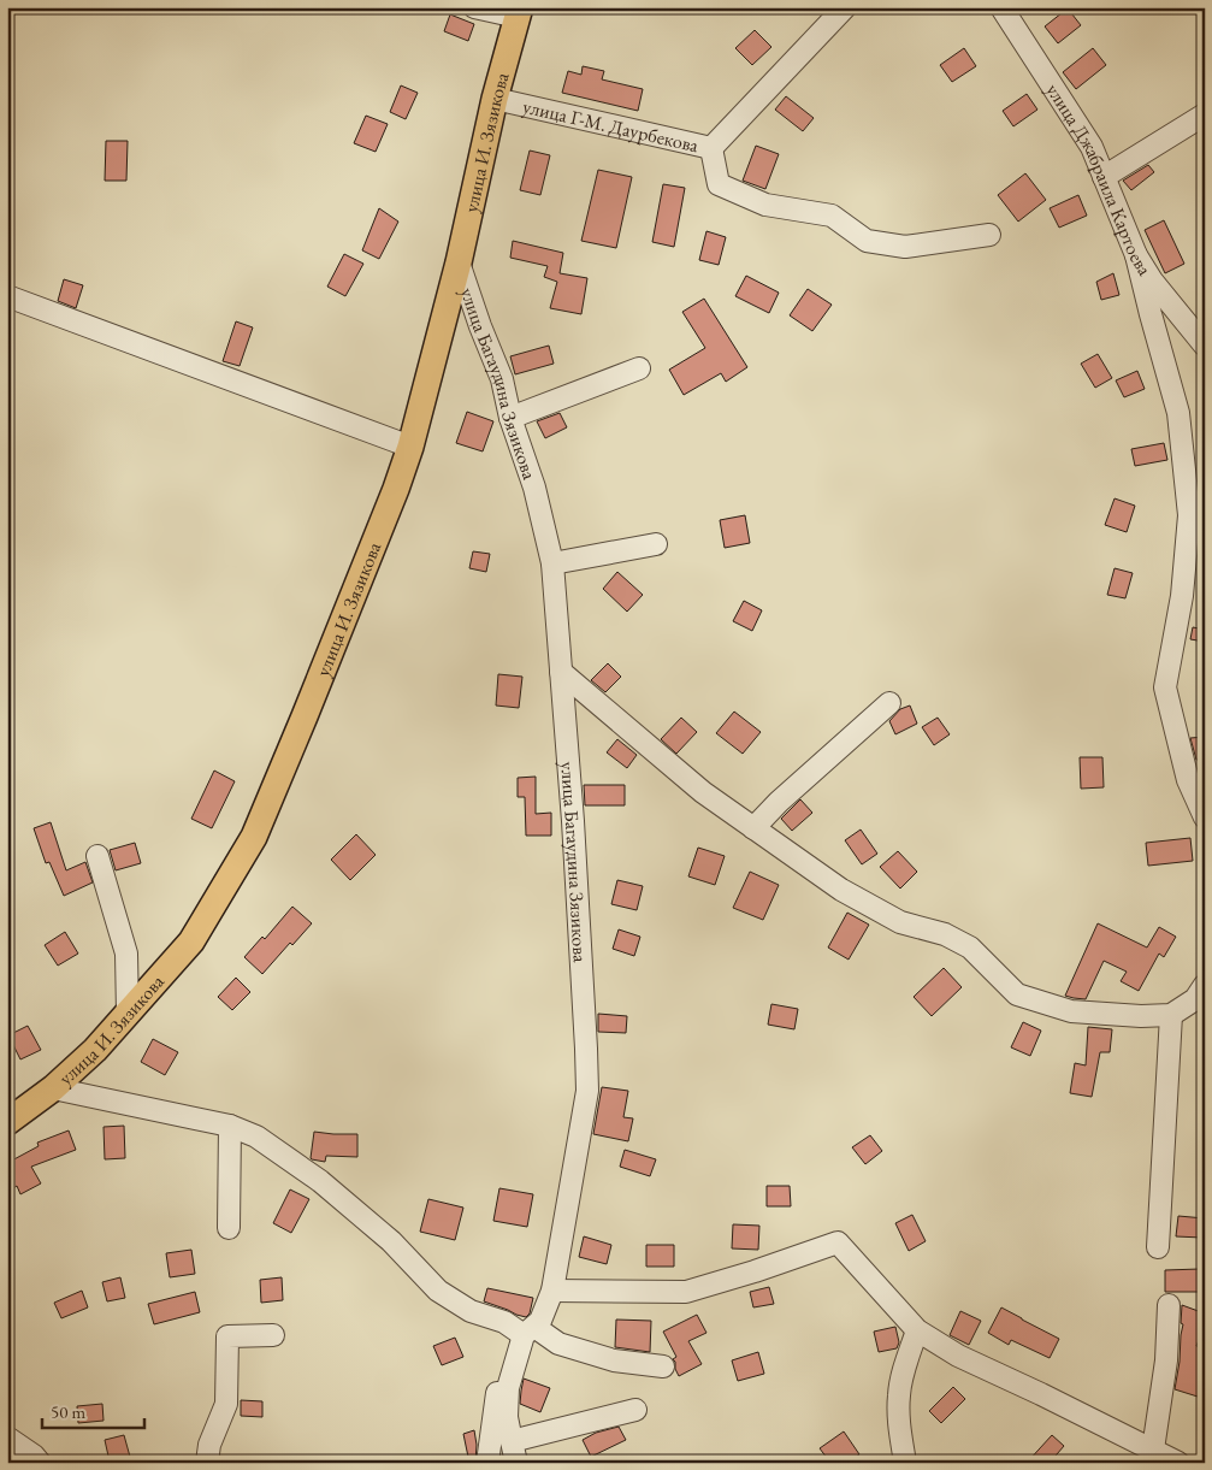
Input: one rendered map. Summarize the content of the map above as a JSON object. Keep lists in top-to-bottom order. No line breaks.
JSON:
{"streets":{"main road":["улица И. Зязикова"],"street":["улица Г-М. Даурбекова","улица Джабраила Картоева","улица Багаудина Зязикова"]},"crossings":[["улица Г-М. Даурбекова","улица И. Зязикова"],["улица И. Зязикова","улица Багаудина Зязикова"]],"scale_bar":"50 m"}
